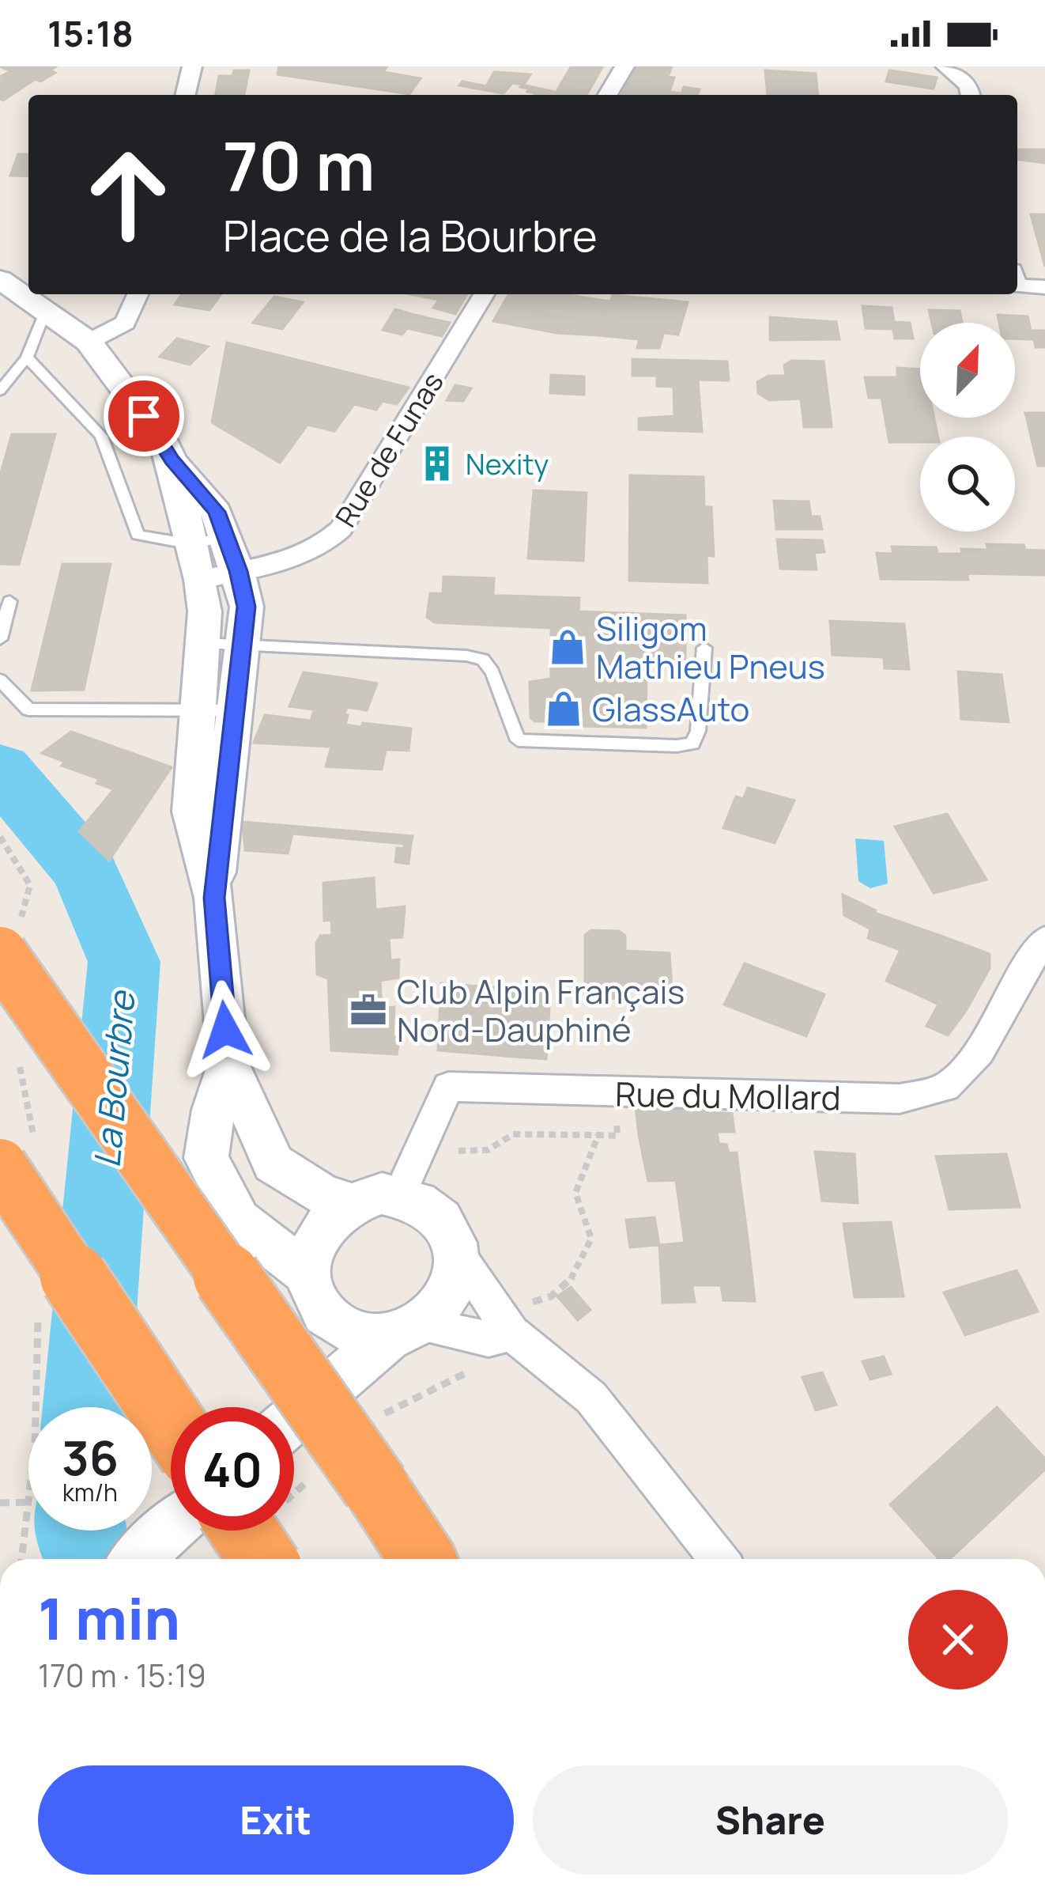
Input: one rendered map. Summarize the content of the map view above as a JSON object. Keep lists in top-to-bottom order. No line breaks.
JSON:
{"streets":{"street":["Rue de Funas","Rue du Mollard"]},"water":["La Bourbre"],"places":{"building":["Nexity"],"shop":["Siligom Mathieu Pneus","GlassAuto"],"office":["Club Alpin Français Nord-Dauphiné"]},"north":"top right","page":{"status":"15:18","turn":["70 m","Place de la Bourbre"],"speed":"36 km/h","limit":"40","heading":["1 min","170 m · 15:19"],"buttons":["Exit","Share"]}}
